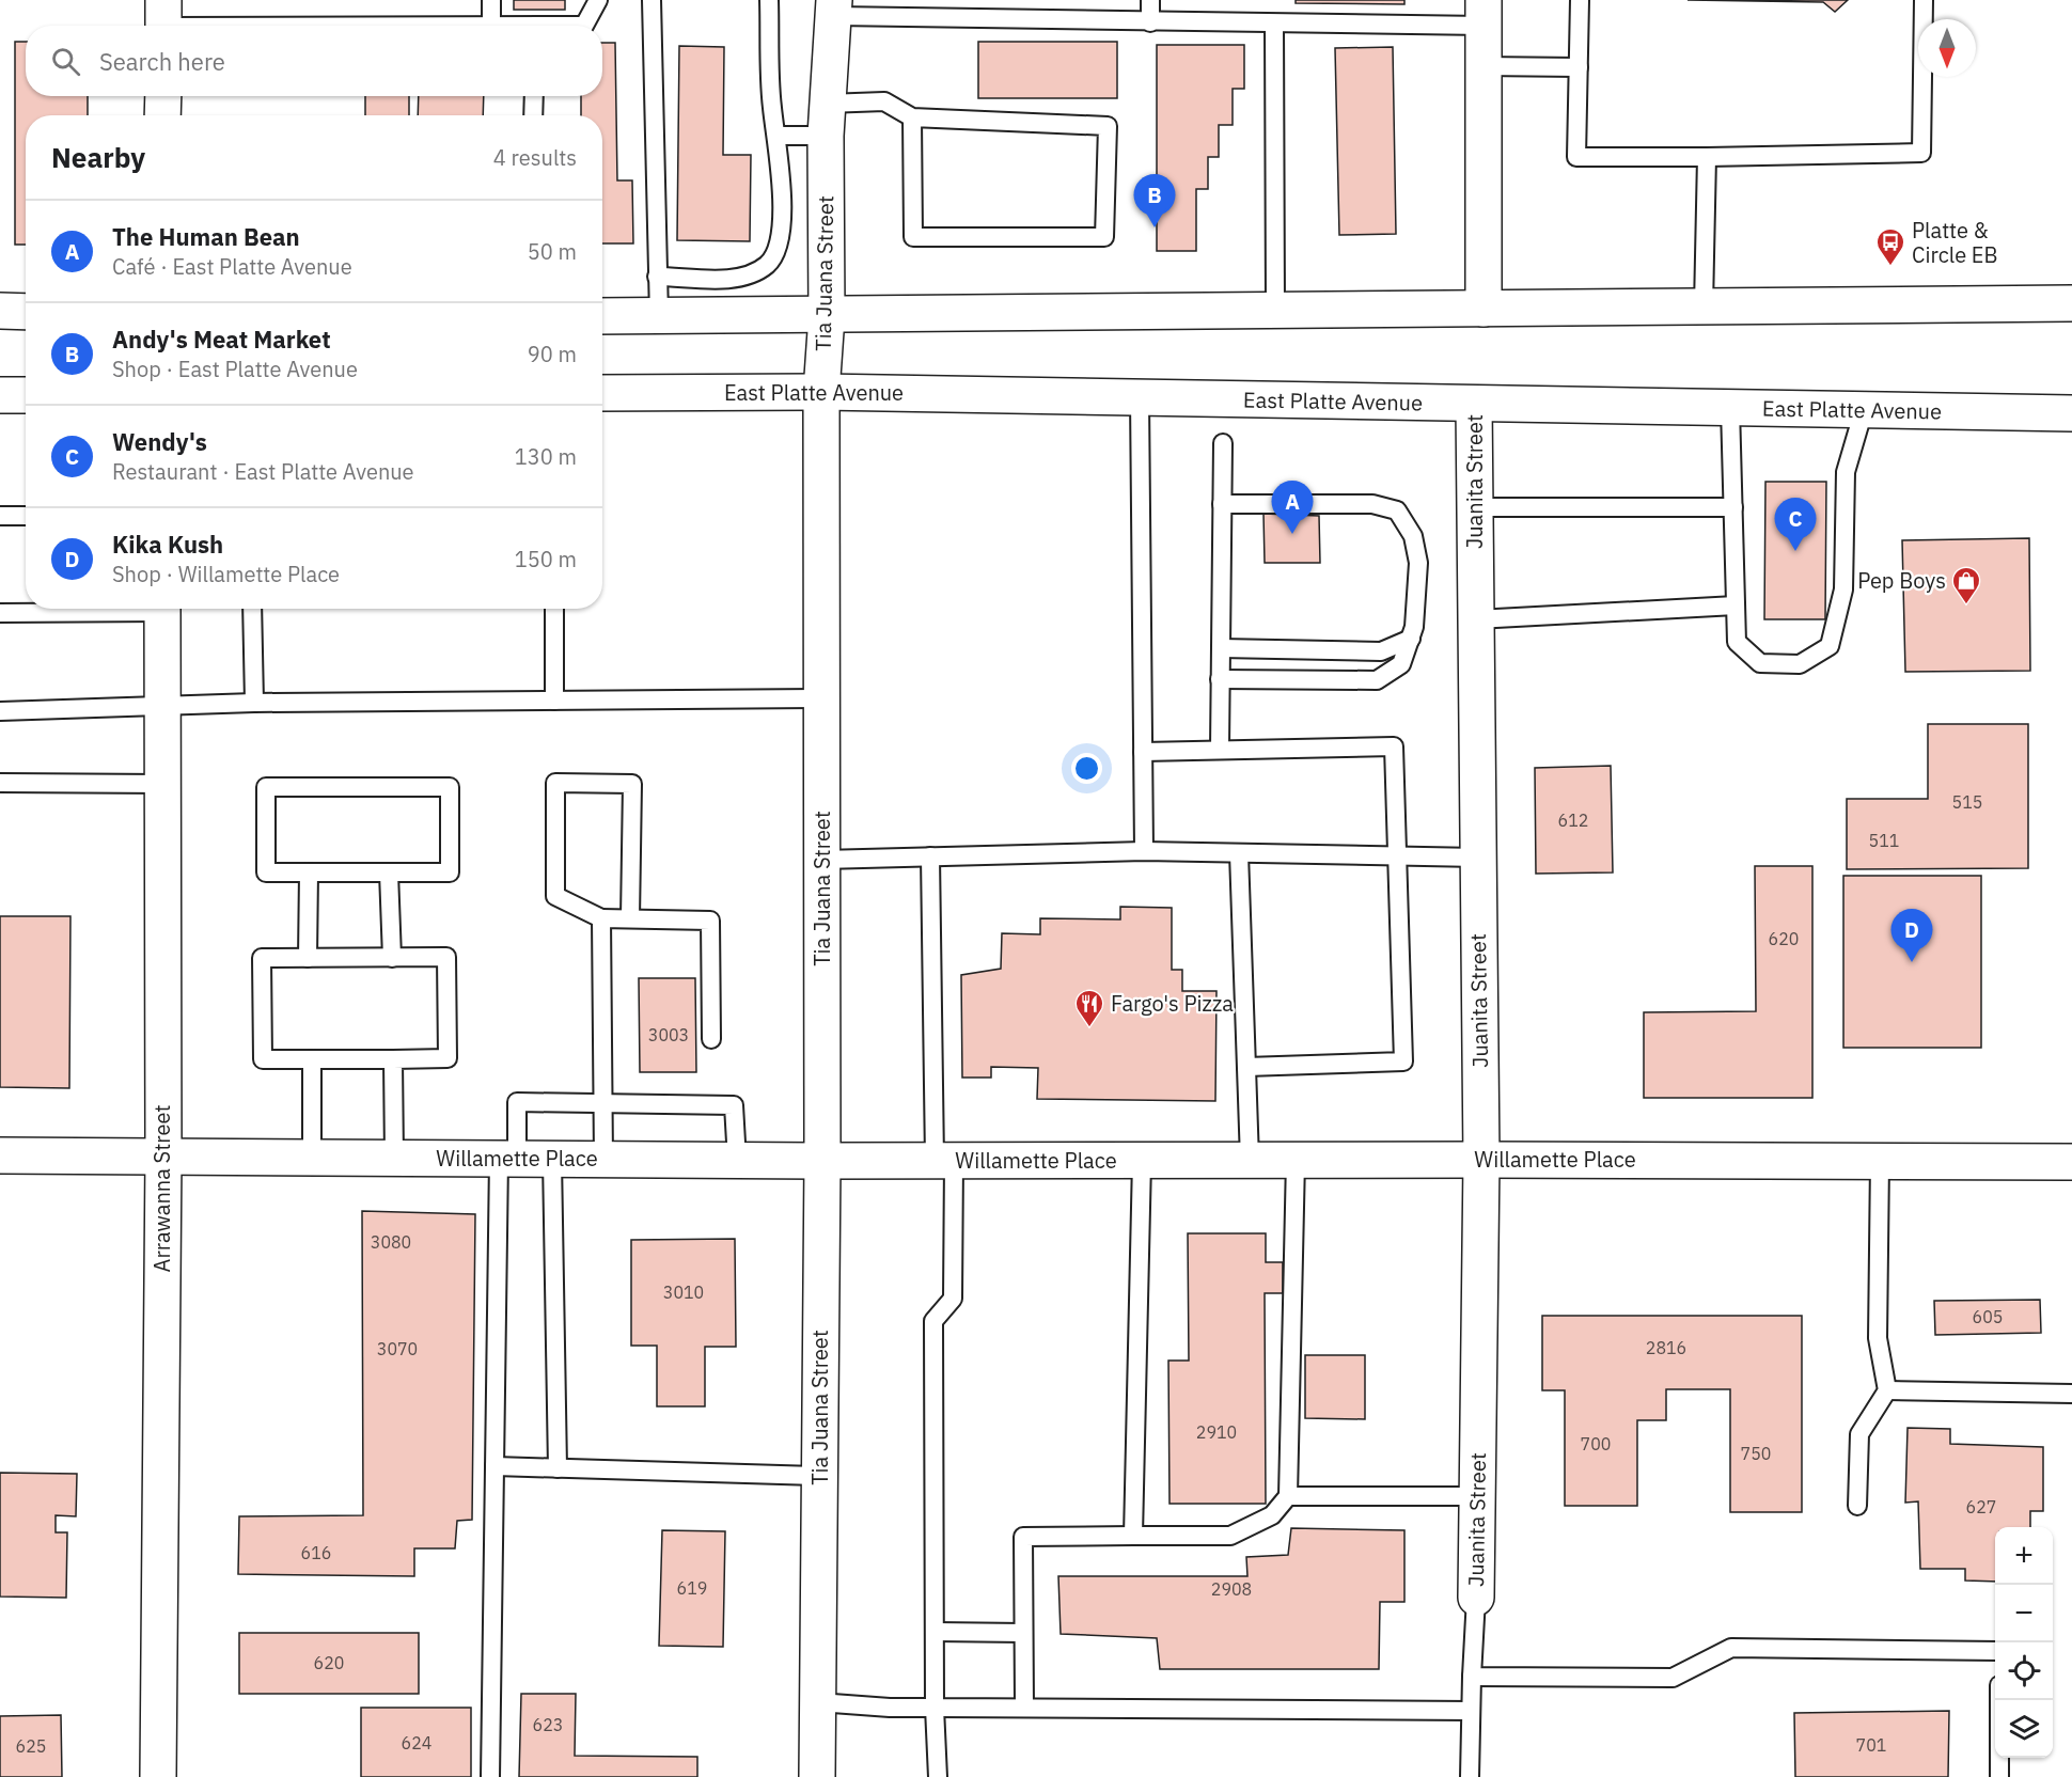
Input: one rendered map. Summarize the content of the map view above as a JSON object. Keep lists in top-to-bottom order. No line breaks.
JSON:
{"streets":{"street":["Tia Juana Street","East Platte Avenue","Juanita Street","Willamette Place","Arrawanna Street"]},"crossings":[["Tia Juana Street","East Platte Avenue"],["Tia Juana Street","Willamette Place"],["East Platte Avenue","Juanita Street"],["Juanita Street","Willamette Place"],["Willamette Place","Arrawanna Street"]],"places":{"bus stop":["Platte & Circle EB"],"shop":["Pep Boys"],"restaurant":["Fargo's Pizza"]},"house_numbers":["515","612","511","620","3003","3080","3010","605","2816","3070","2910","700","750","627","616","619","2908","620","623","624","701","625"],"north":"bottom","page":{"search":"Search here","heading":["Nearby","4 results"],"pins":["B","A","C","D"],"list":[{"mark":"A","name":"The Human Bean","note":"Café · East Platte Avenue","value":"50 m"},{"mark":"B","name":"Andy's Meat Market","note":"Shop · East Platte Avenue","value":"90 m"},{"mark":"C","name":"Wendy's","note":"Restaurant · East Platte Avenue","value":"130 m"},{"mark":"D","name":"Kika Kush","note":"Shop · Willamette Place","value":"150 m"}],"map_buttons":["+","−"]}}
